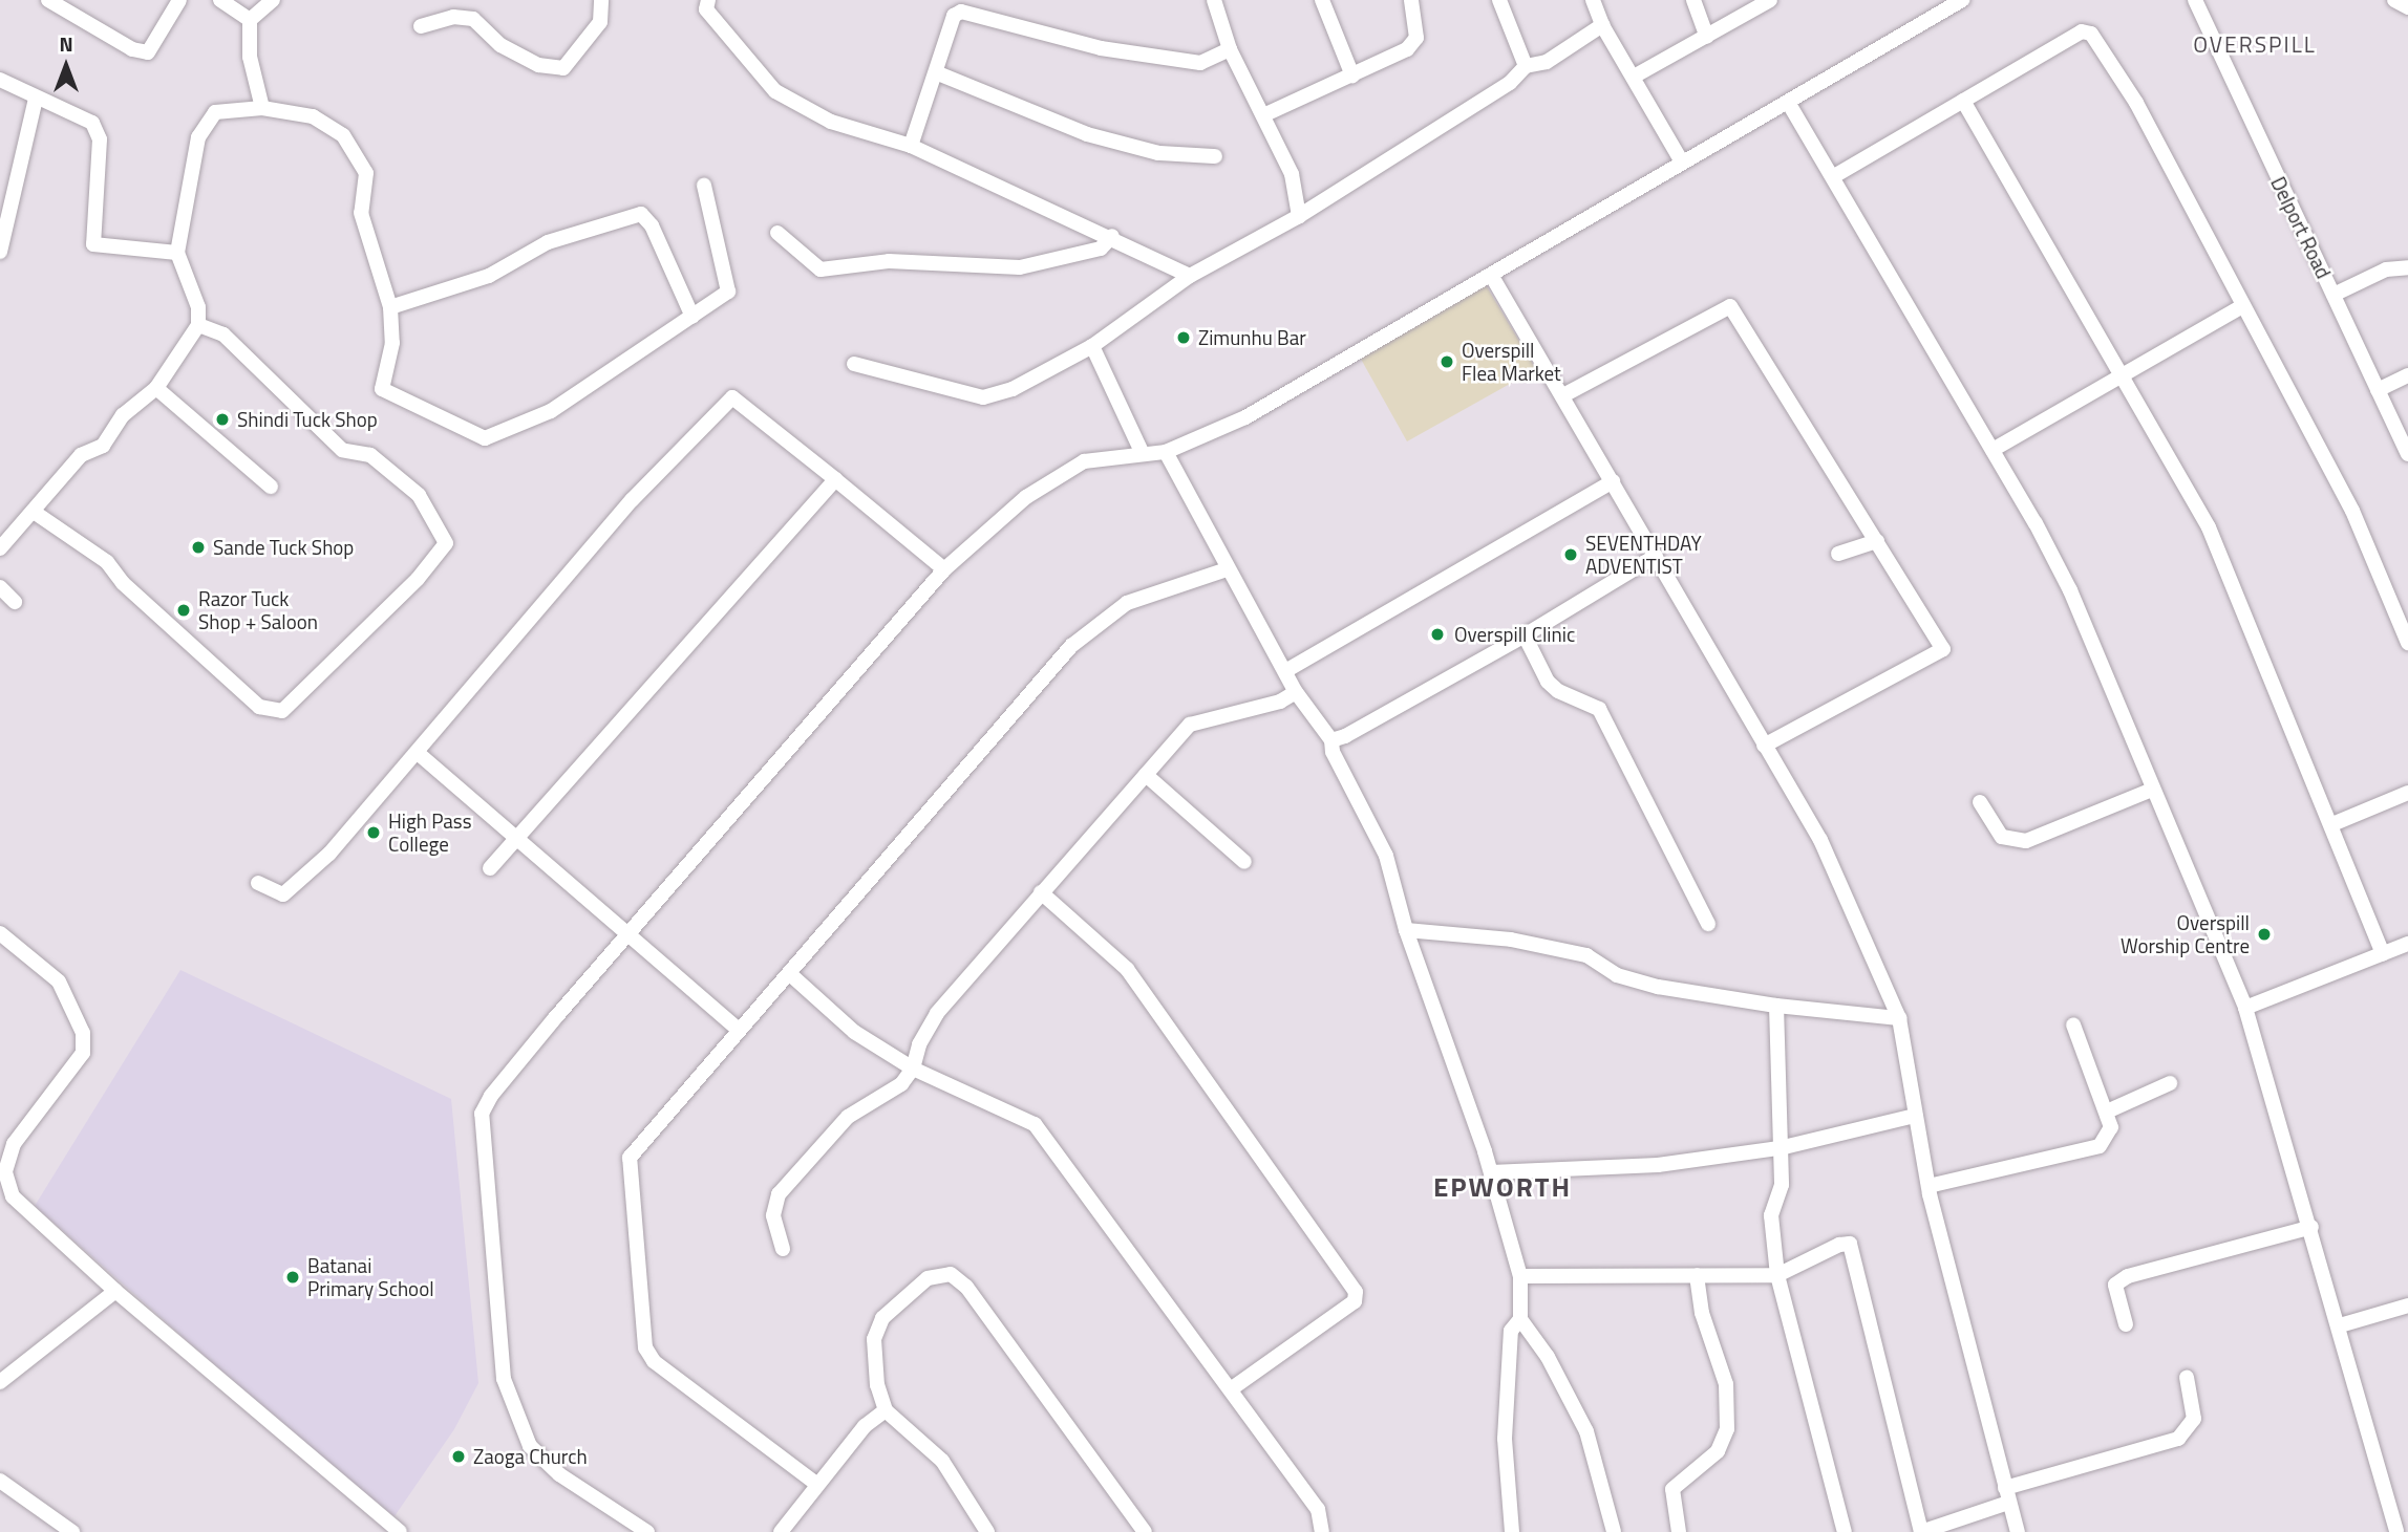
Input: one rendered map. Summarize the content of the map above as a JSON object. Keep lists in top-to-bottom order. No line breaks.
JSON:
{"streets":{"street":["Delport Road"]},"districts":["OVERSPILL","EPWORTH"],"places":["Zimunhu Bar","Overspill Flea Market","Shindi Tuck Shop","Sande Tuck Shop","SEVENTHDAY ADVENTIST","Razor Tuck Shop + Saloon","Overspill Clinic","High Pass College","Overspill Worship Centre","Batanai Primary School","Zaoga Church"],"north":"top"}
